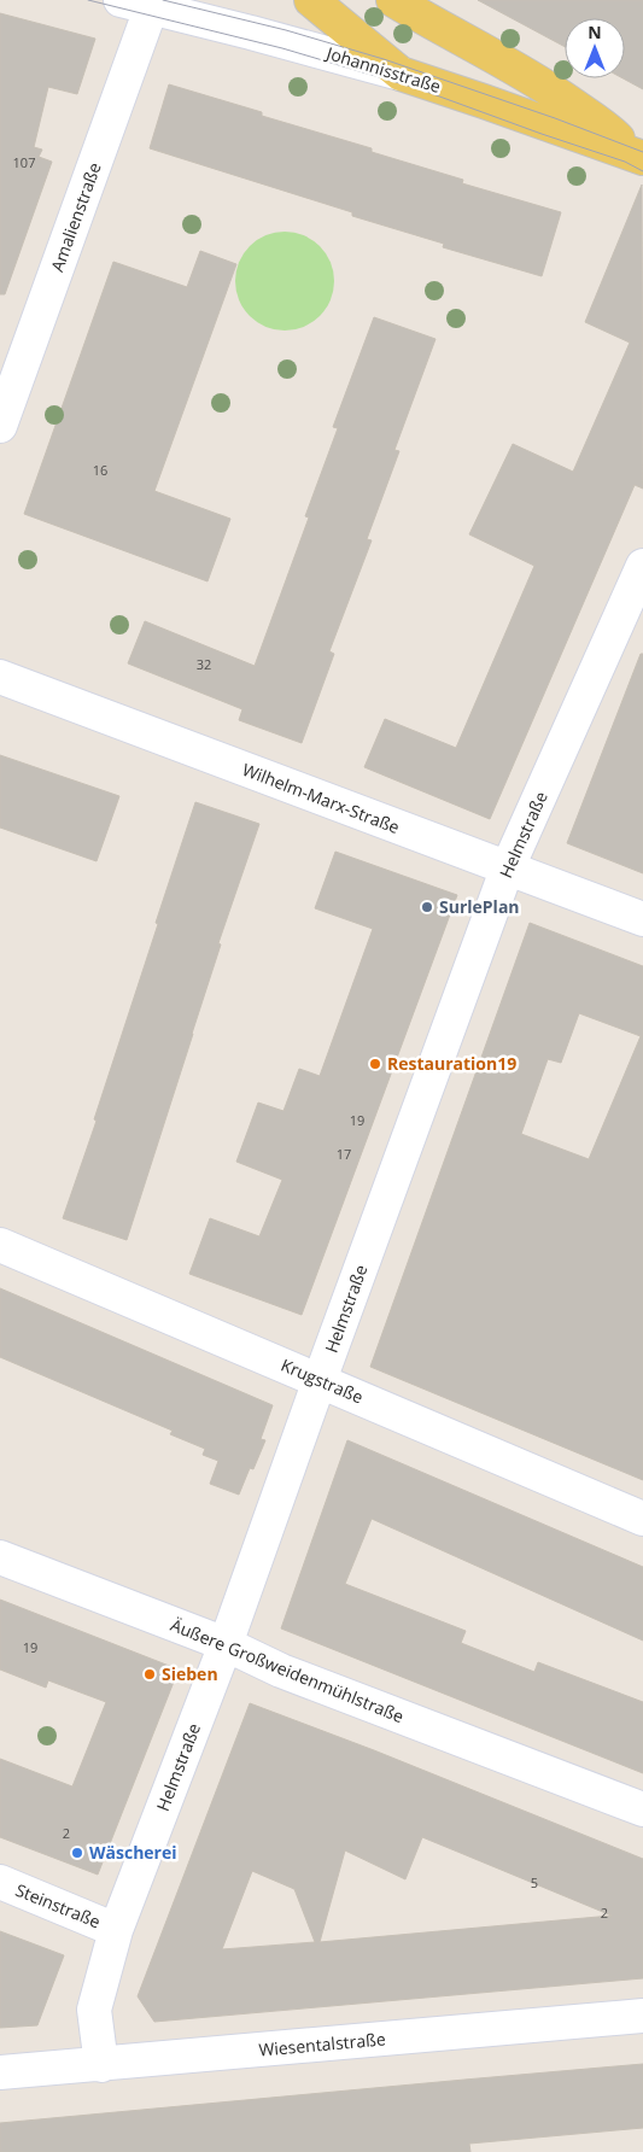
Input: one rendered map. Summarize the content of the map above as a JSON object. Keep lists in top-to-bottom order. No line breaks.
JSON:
{"streets":{"main road":["Johannisstraße"],"street":["Amalienstraße","Wilhelm-Marx-Straße","Helmstraße","Krugstraße","Äußere Großweidenmühlstraße","Steinstraße","Wiesentalstraße"]},"crossings":[["Johannisstraße","Amalienstraße"],["Wilhelm-Marx-Straße","Helmstraße"],["Helmstraße","Krugstraße"],["Helmstraße","Äußere Großweidenmühlstraße"],["Helmstraße","Steinstraße"],["Helmstraße","Wiesentalstraße"]],"places":["SurlePlan","Restauration19","Sieben","Wäscherei"],"house_numbers":["107","16","32","19","17","19","2","5","2"],"north":"top"}
